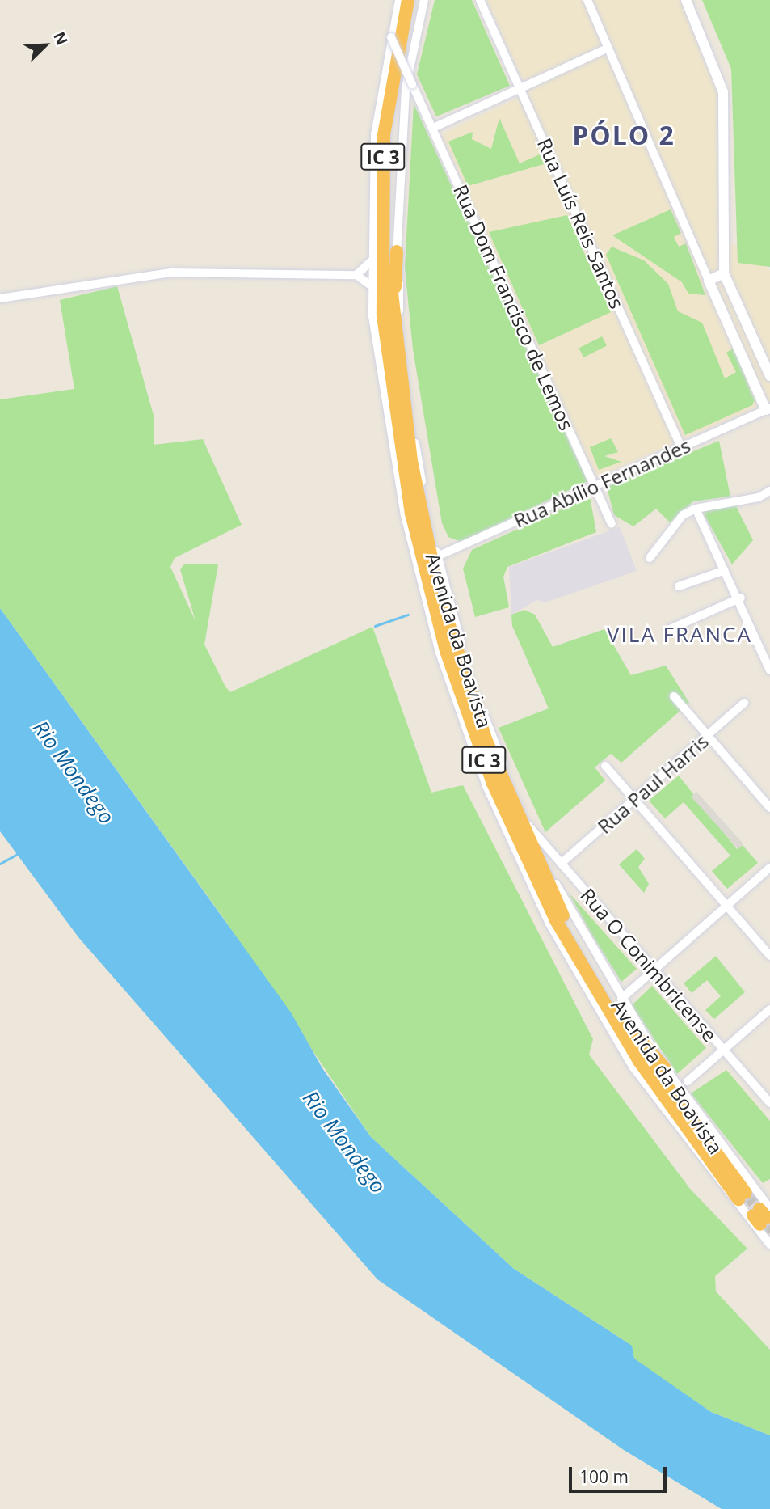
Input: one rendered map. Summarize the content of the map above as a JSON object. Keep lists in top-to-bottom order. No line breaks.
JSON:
{"streets":{"highway":["IC 3","Avenida da Boavista"],"street":["Rua Luís Reis Santos","Rua Dom Francisco de Lemos","Rua Abílio Fernandes","Rua Paul Harris","Rua O Conimbricense"]},"crossings":[["Rua Luís Reis Santos","Rua Abílio Fernandes"],["Rua Dom Francisco de Lemos","Rua Abílio Fernandes"],["Rua Dom Francisco de Lemos","Avenida da Boavista"],["Rua Abílio Fernandes","Avenida da Boavista"],["Avenida da Boavista","Rua O Conimbricense"],["Rua Paul Harris","Rua O Conimbricense"]],"districts":["PÓLO 2","VILA FRANCA"],"water":["Rio Mondego"],"scale_bar":"100 m","north":"top right"}
